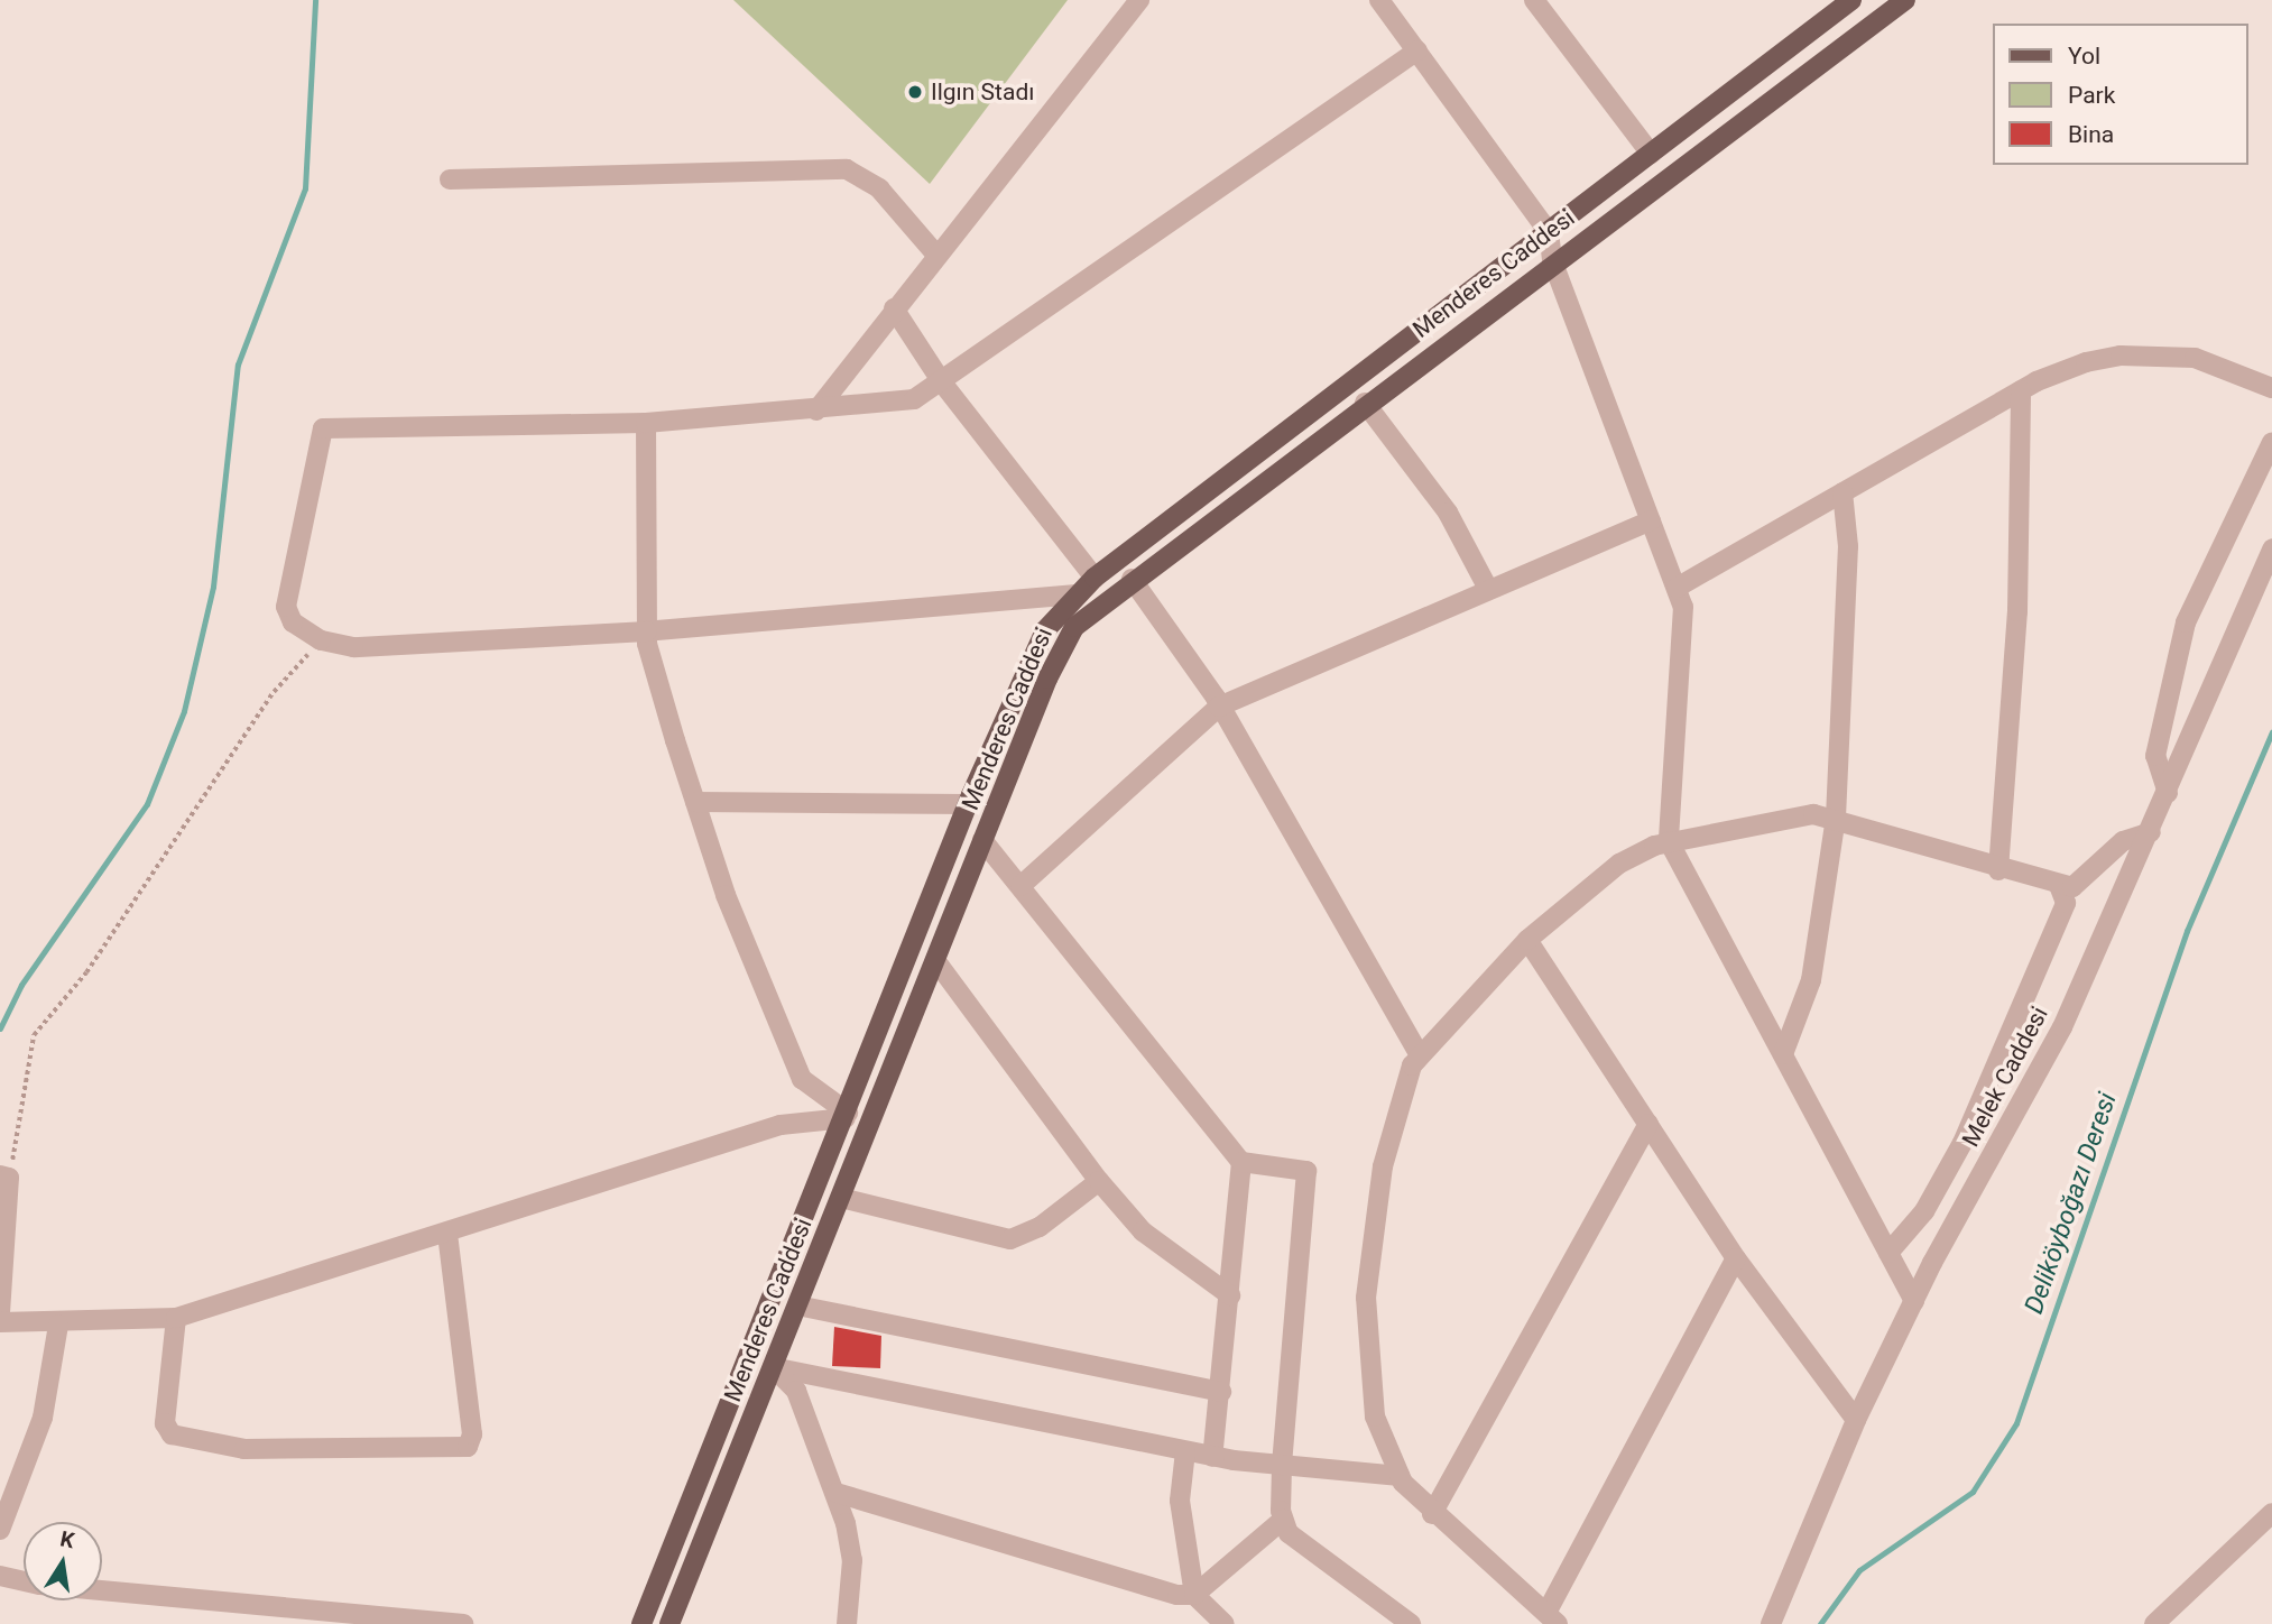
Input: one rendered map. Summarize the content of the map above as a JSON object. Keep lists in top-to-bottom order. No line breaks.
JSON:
{"streets":{"main road":["Menderes Caddesi"],"street":["Melek Caddesi"]},"water":["Deliköyboğazı Deresi"],"places":["Ilgın Stadı"],"legend":["Yol","Park","Bina"],"north":"top"}
